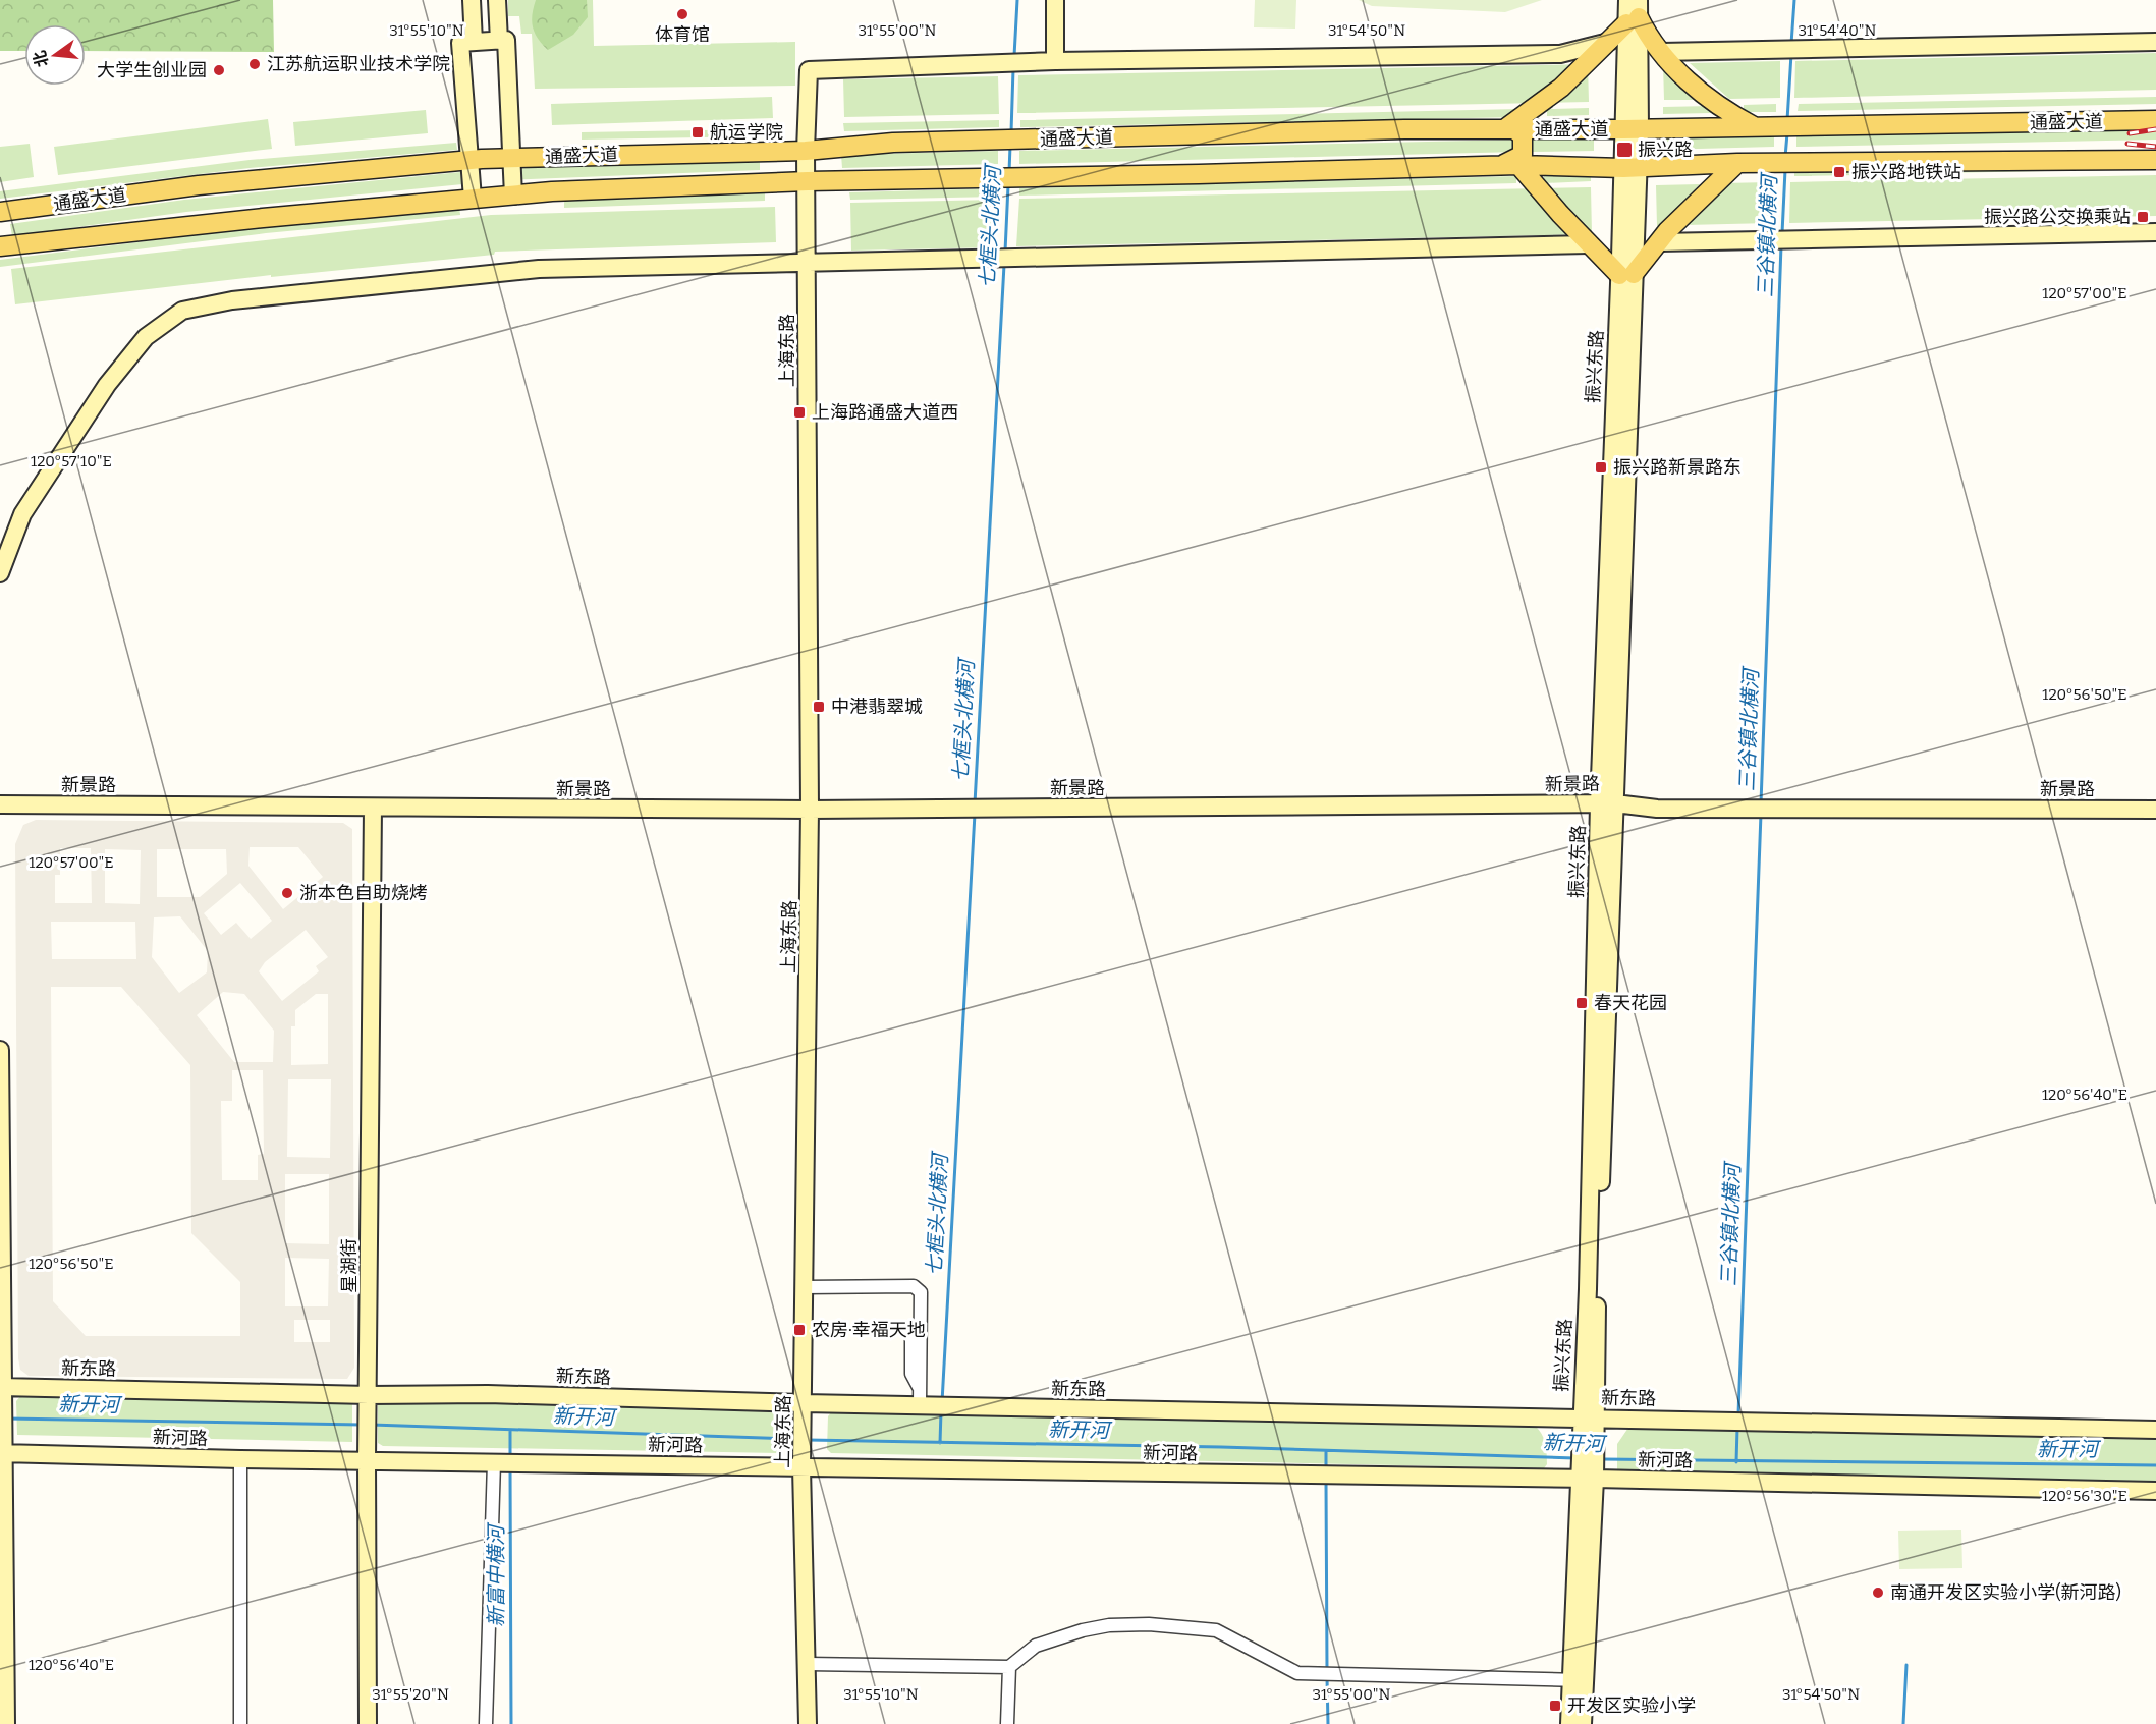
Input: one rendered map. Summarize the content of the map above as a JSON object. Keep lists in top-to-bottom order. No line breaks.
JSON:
{"streets":{"main road":["通盛大道"],"street":["上海东路","振兴东路","新景路","星湖街","新东路","新河路"]},"crossings":[["通盛大道","上海东路"],["通盛大道","振兴东路"],["上海东路","新景路"],["上海东路","新东路"],["上海东路","新河路"],["振兴东路","新景路"],["振兴东路","新东路"],["振兴东路","新河路"],["新景路","星湖街"],["星湖街","新东路"],["星湖街","新河路"]],"water":["七框头北横河","三谷镇北横河","新开河","新富中横河"],"places":{"other":["体育馆","江苏航运职业技术学院","大学生创业园","浙本色自助烧烤","南通开发区实验小学(新河路)"],"transit":["航运学院","振兴路","振兴路地铁站","振兴路公交换乘站","上海路通盛大道西","振兴路新景路东","中港翡翠城","春天花园","农房·幸福天地","开发区实验小学"]},"north":"left","coordinates":["31°55'10\"N","31°55'00\"N","31°54'50\"N","31°54'40\"N","120°57'00\"E","120°57'10\"E","120°56'50\"E","120°56'40\"E","120°56'30\"E","31°55'20\"N"]}
